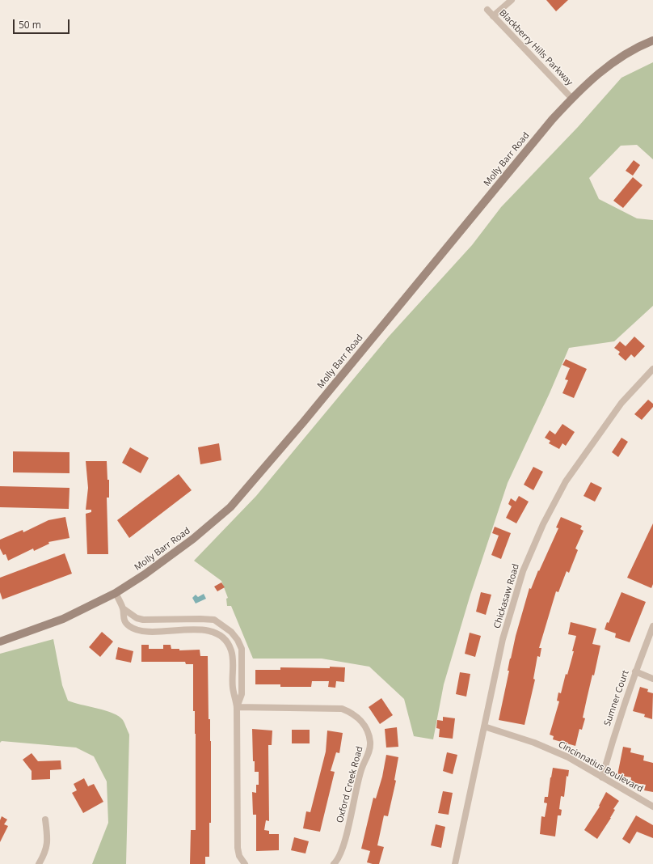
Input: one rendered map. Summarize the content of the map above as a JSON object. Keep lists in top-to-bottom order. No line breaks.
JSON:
{"streets":{"main road":["Molly Barr Road"],"street":["Blackberry Hills Parkway","Chickasaw Road","Sumner Court","Cincinnatius Boulevard","Oxford Creek Road"]},"crossings":[["Blackberry Hills Parkway","Molly Barr Road"],["Chickasaw Road","Cincinnatius Boulevard"],["Sumner Court","Cincinnatius Boulevard"]],"scale_bar":"50 m"}
